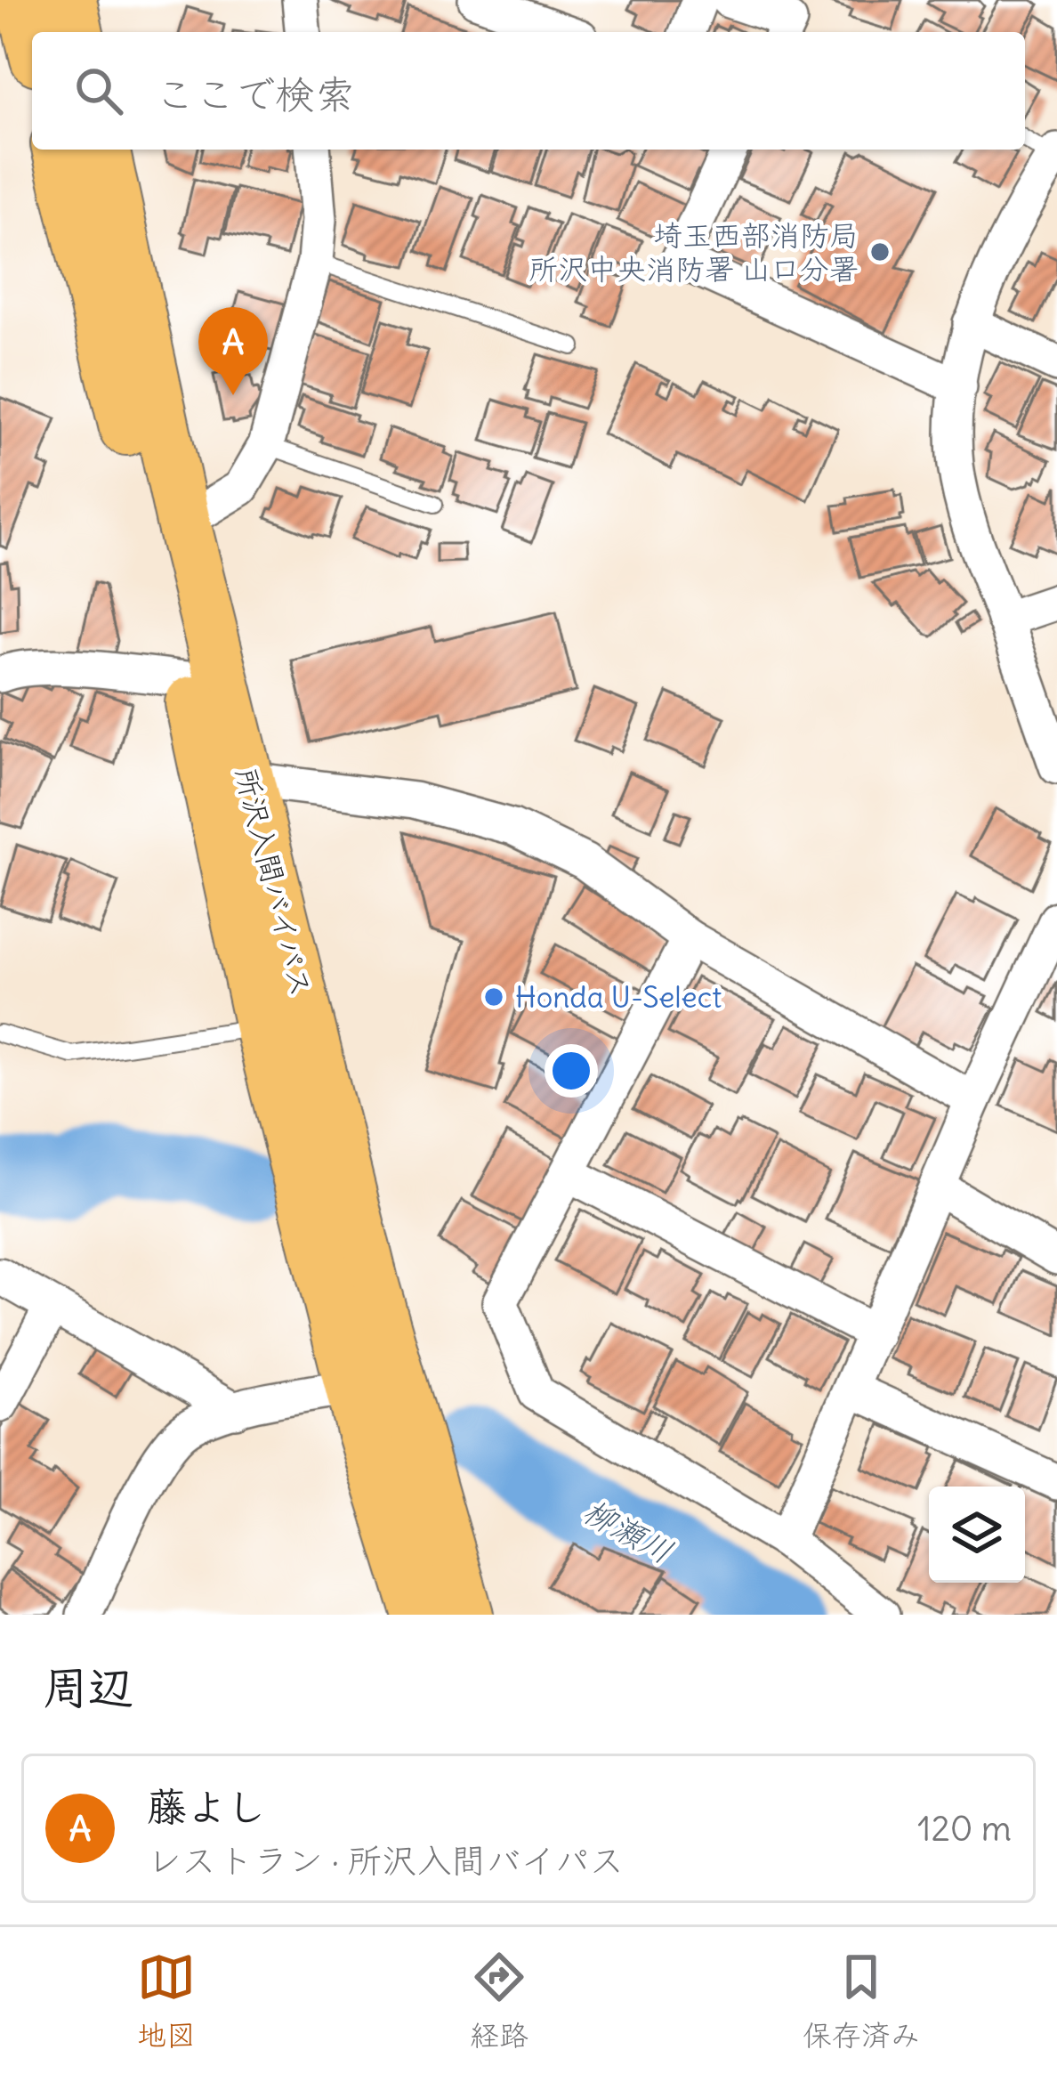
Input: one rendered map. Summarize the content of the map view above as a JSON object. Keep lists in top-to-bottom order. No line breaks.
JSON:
{"streets":{"main road":["所沢入間バイパス"]},"water":["柳瀬川"],"places":["埼玉西部消防局 所沢中央消防署 山口分署","Honda U-Select"],"page":{"search":"ここで検索","pins":"A","heading":"周辺","list":[{"mark":"A","name":"藤よし","note":"レストラン · 所沢入間バイパス","value":"120 m"}],"nav":["地図","経路","保存済み"]}}
